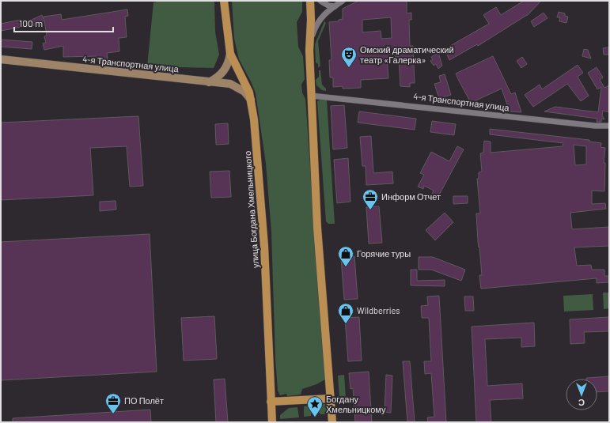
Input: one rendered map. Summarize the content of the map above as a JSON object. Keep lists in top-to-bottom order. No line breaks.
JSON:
{"streets":{"main road":["4-я Транспортная улица","улица Богдана Хмельницкого"]},"crossings":[["4-я Транспортная улица","улица Богдана Хмельницкого"]],"places":{"theatre":["Омский драматический театр «Галерка»"],"office":["Информ Отчет","ПО Полёт"],"shop":["Горячие туры","Wildberries"],"place":["Богдану Хмельницкому"]},"scale_bar":"100 m","north":"bottom"}
